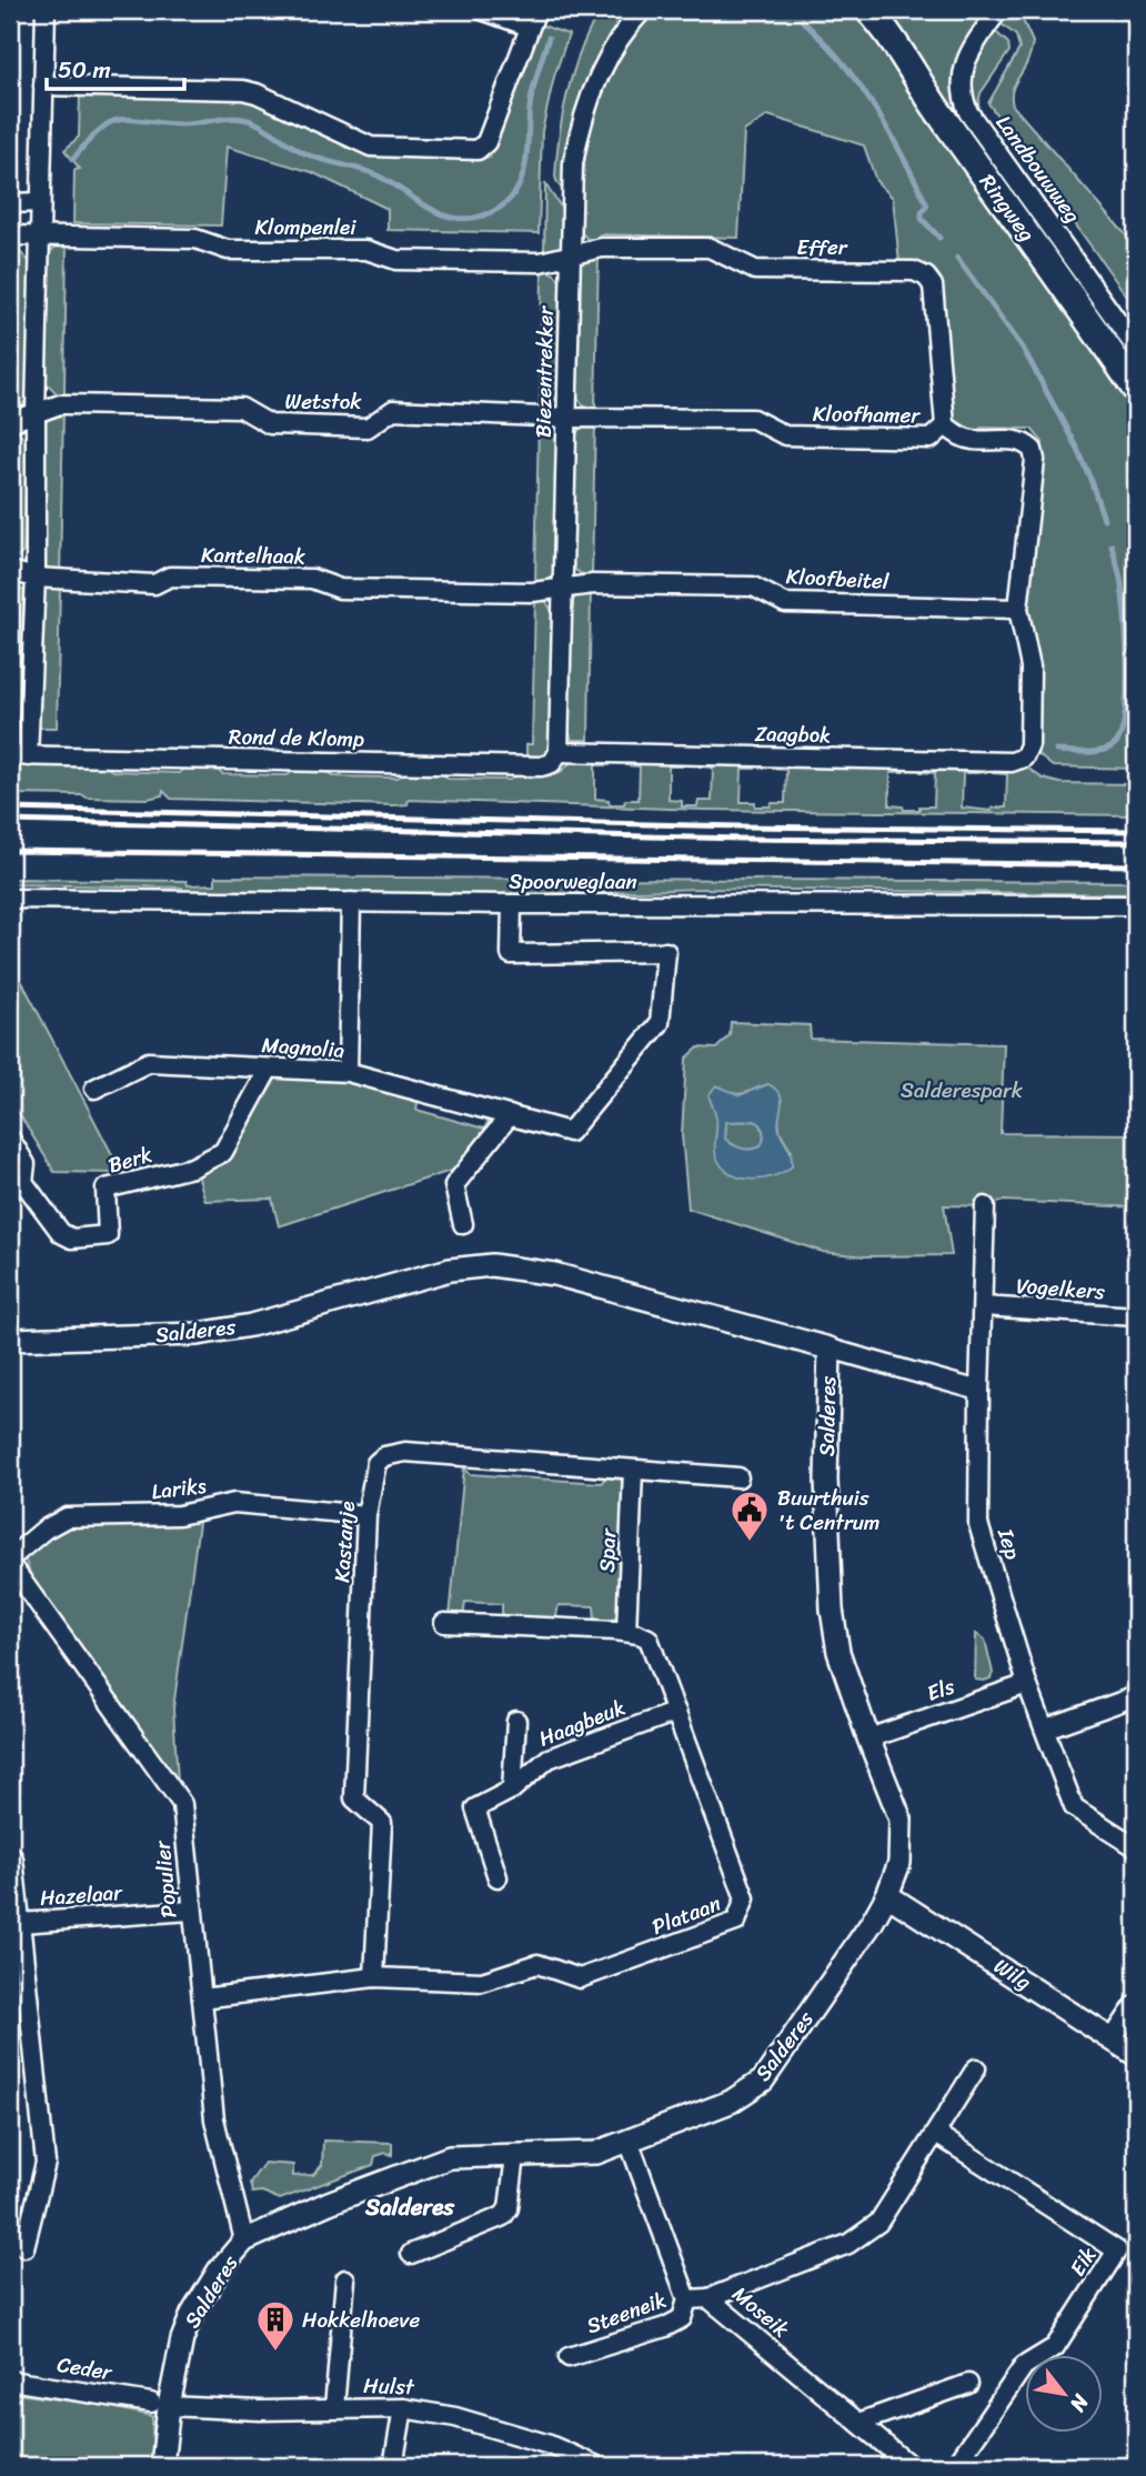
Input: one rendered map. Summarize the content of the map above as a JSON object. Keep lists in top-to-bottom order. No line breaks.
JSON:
{"streets":{"main road":["Ringweg"],"street":["Landbouwweg","Klompenlei","Effer","Biezentrekker","Wetstok","Kloofhamer","Kantelhaak","Kloofbeitel","Zaagbok","Rond de Klomp","Spoorweglaan","Magnolia","Berk","Vogelkers","Salderes","Lariks","Kastanje","Iep","Spar","Els","Haagbeuk","Populier","Hazelaar","Plataan","Wilg","Eik","Moseik","Steeneik","Ceder","Hulst"]},"crossings":[["Klompenlei","Effer"],["Klompenlei","Biezentrekker"],["Effer","Biezentrekker"],["Effer","Kloofhamer"],["Biezentrekker","Wetstok"],["Biezentrekker","Kloofhamer"],["Biezentrekker","Kantelhaak"],["Biezentrekker","Kloofbeitel"],["Biezentrekker","Zaagbok"],["Biezentrekker","Rond de Klomp"],["Wetstok","Kloofhamer"],["Kloofhamer","Kloofbeitel"],["Kloofhamer","Zaagbok"],["Kantelhaak","Kloofbeitel"],["Zaagbok","Rond de Klomp"],["Spoorweglaan","Magnolia"],["Magnolia","Berk"],["Vogelkers","Iep"],["Salderes","Iep"],["Salderes","Els"],["Salderes","Populier"],["Salderes","Wilg"],["Salderes","Ceder"],["Salderes","Hulst"],["Lariks","Kastanje"],["Kastanje","Spar"],["Kastanje","Plataan"],["Iep","Els"],["Spar","Plataan"],["Haagbeuk","Plataan"],["Populier","Hazelaar"],["Populier","Plataan"],["Moseik","Steeneik"],["Ceder","Hulst"]],"districts":["Salderes"],"parks":["Salderespark"],"places":{"public building":["Buurthuis 't Centrum"],"building":["Hokkelhoeve"]},"scale_bar":"50 m","north":"bottom right"}
